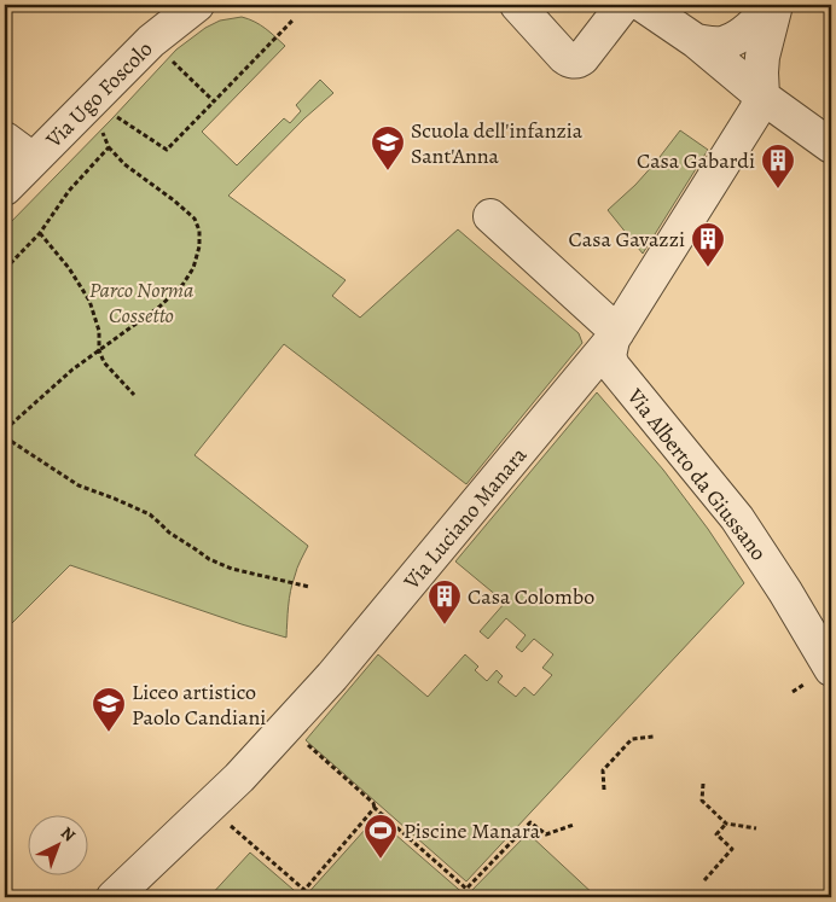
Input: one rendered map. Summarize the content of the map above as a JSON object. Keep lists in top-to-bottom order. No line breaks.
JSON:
{"streets":{"street":["Via Ugo Foscolo","Via Alberto da Giussano","Via Luciano Manara"]},"crossings":[["Via Alberto da Giussano","Via Luciano Manara"]],"parks":["Parco Norma Cossetto"],"places":{"school or university":["Scuola dell'infanzia Sant'Anna","Liceo artistico Paolo Candiani"],"building":["Casa Gabardi","Casa Gavazzi","Casa Colombo"],"sports":["Piscine Manara"]},"north":"top right"}
